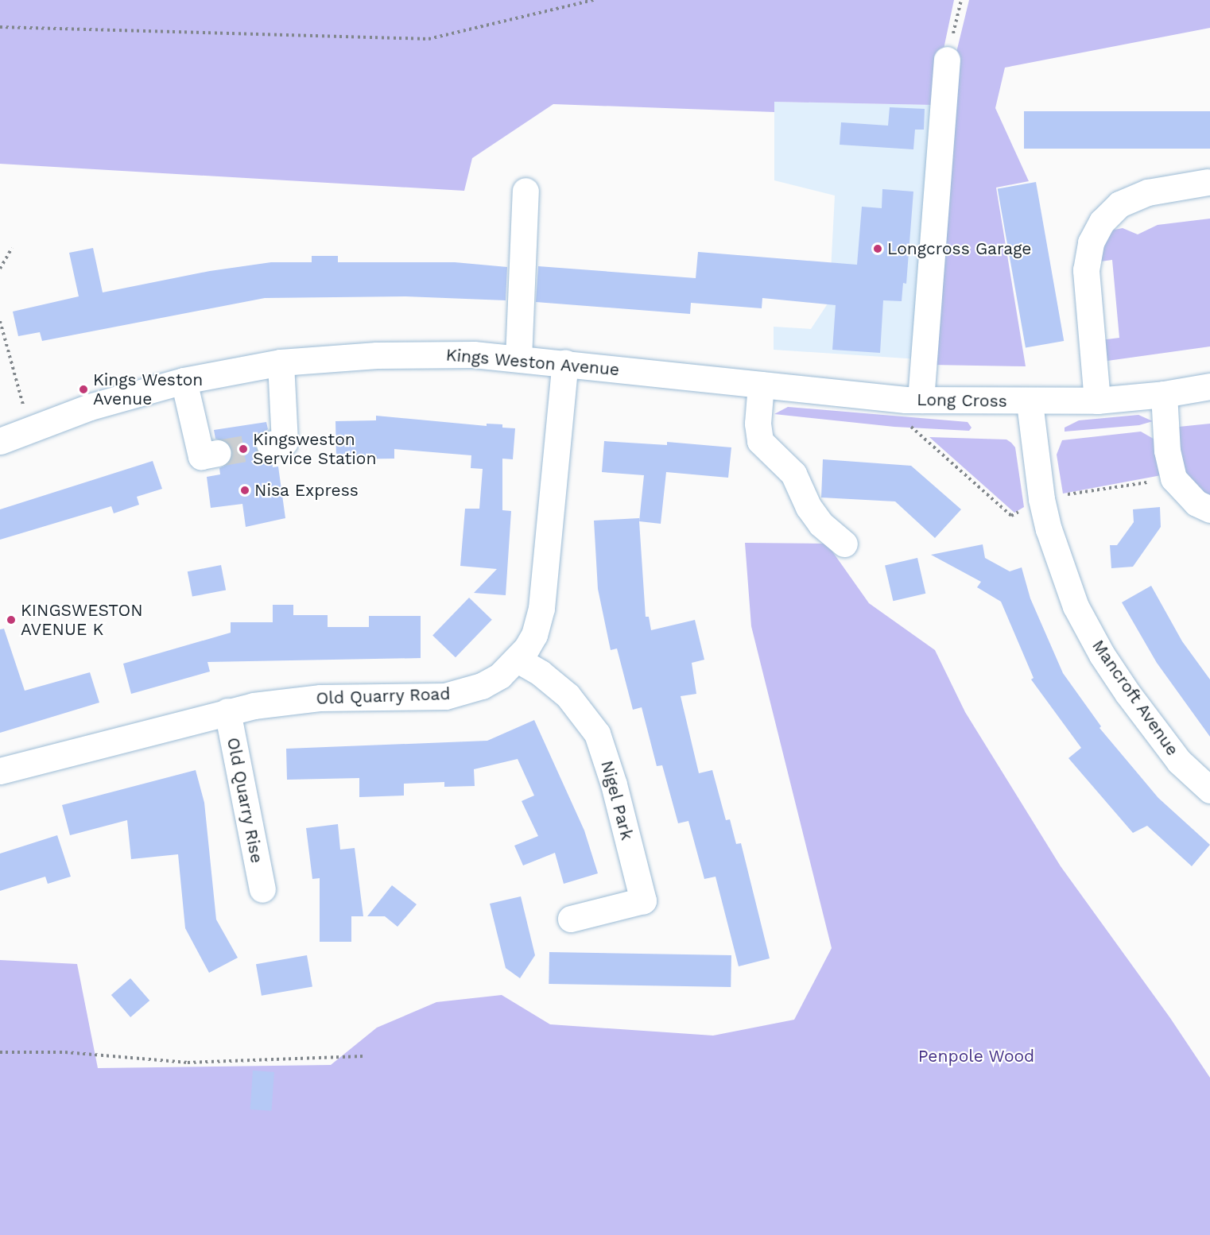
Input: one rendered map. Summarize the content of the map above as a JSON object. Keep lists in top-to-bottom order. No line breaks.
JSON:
{"streets":{"street":["Kings Weston Avenue","Long Cross","Old Quarry Road","Mancroft Avenue","Old Quarry Rise","Nigel Park"]},"crossings":[["Kings Weston Avenue","Long Cross"],["Kings Weston Avenue","Old Quarry Road"],["Long Cross","Mancroft Avenue"],["Old Quarry Road","Old Quarry Rise"],["Old Quarry Road","Nigel Park"]],"parks":["Penpole Wood"],"places":["Longcross Garage","Kings Weston Avenue","Kingsweston Service Station","Nisa Express","KINGSWESTON AVENUE K"]}
